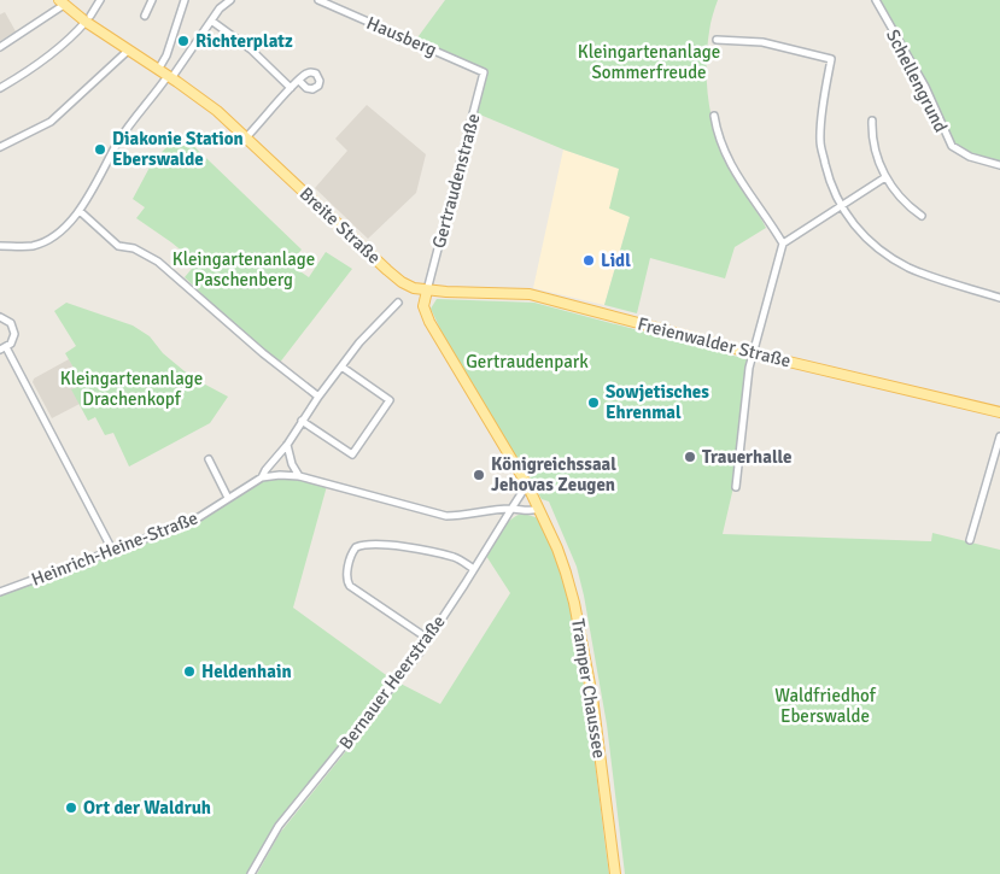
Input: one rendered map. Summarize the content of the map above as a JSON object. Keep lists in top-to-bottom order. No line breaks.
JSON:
{"streets":{"main road":["Breite Straße","Freienwalder Straße","Tramper Chaussee"],"street":["Hausberg","Schellengrund","Gertraudenstraße","Heinrich-Heine-Straße","Bernauer Heerstraße"]},"crossings":[["Hausberg","Gertraudenstraße"],["Gertraudenstraße","Breite Straße"],["Gertraudenstraße","Freienwalder Straße"],["Breite Straße","Freienwalder Straße"],["Heinrich-Heine-Straße","Bernauer Heerstraße"],["Heinrich-Heine-Straße","Tramper Chaussee"]],"parks":["Kleingartenanlage Sommerfreude","Kleingartenanlage Paschenberg","Gertraudenpark","Kleingartenanlage Drachenkopf","Waldfriedhof Eberswalde"],"places":["Richterplatz","Diakonie Station Eberswalde","Lidl","Sowjetisches Ehrenmal","Trauerhalle","Königreichssaal Jehovas Zeugen","Heldenhain","Ort der Waldruh"]}
